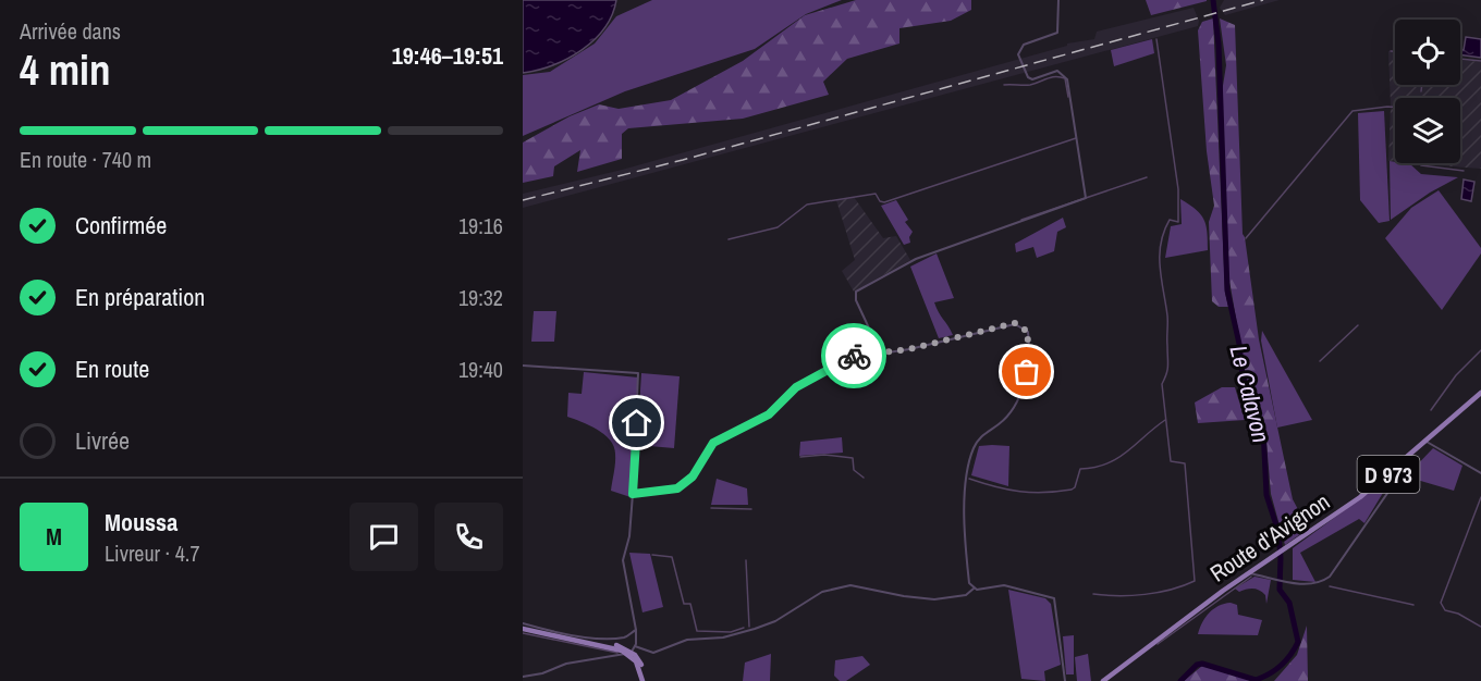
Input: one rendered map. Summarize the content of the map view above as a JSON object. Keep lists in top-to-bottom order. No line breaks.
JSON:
{"streets":{"main road":["D 973","Route d'Avignon"]},"water":["Le Calavon"],"page":{"heading":["4 min","Arrivée dans","19:46–19:51"],"panel":["Moussa","Livreur · 4.7"],"bar":"En route · 740 m","list":[["Confirmée","19:16"],["En préparation","19:32"],["En route","19:40"],"Livrée"],"round":"M"}}
